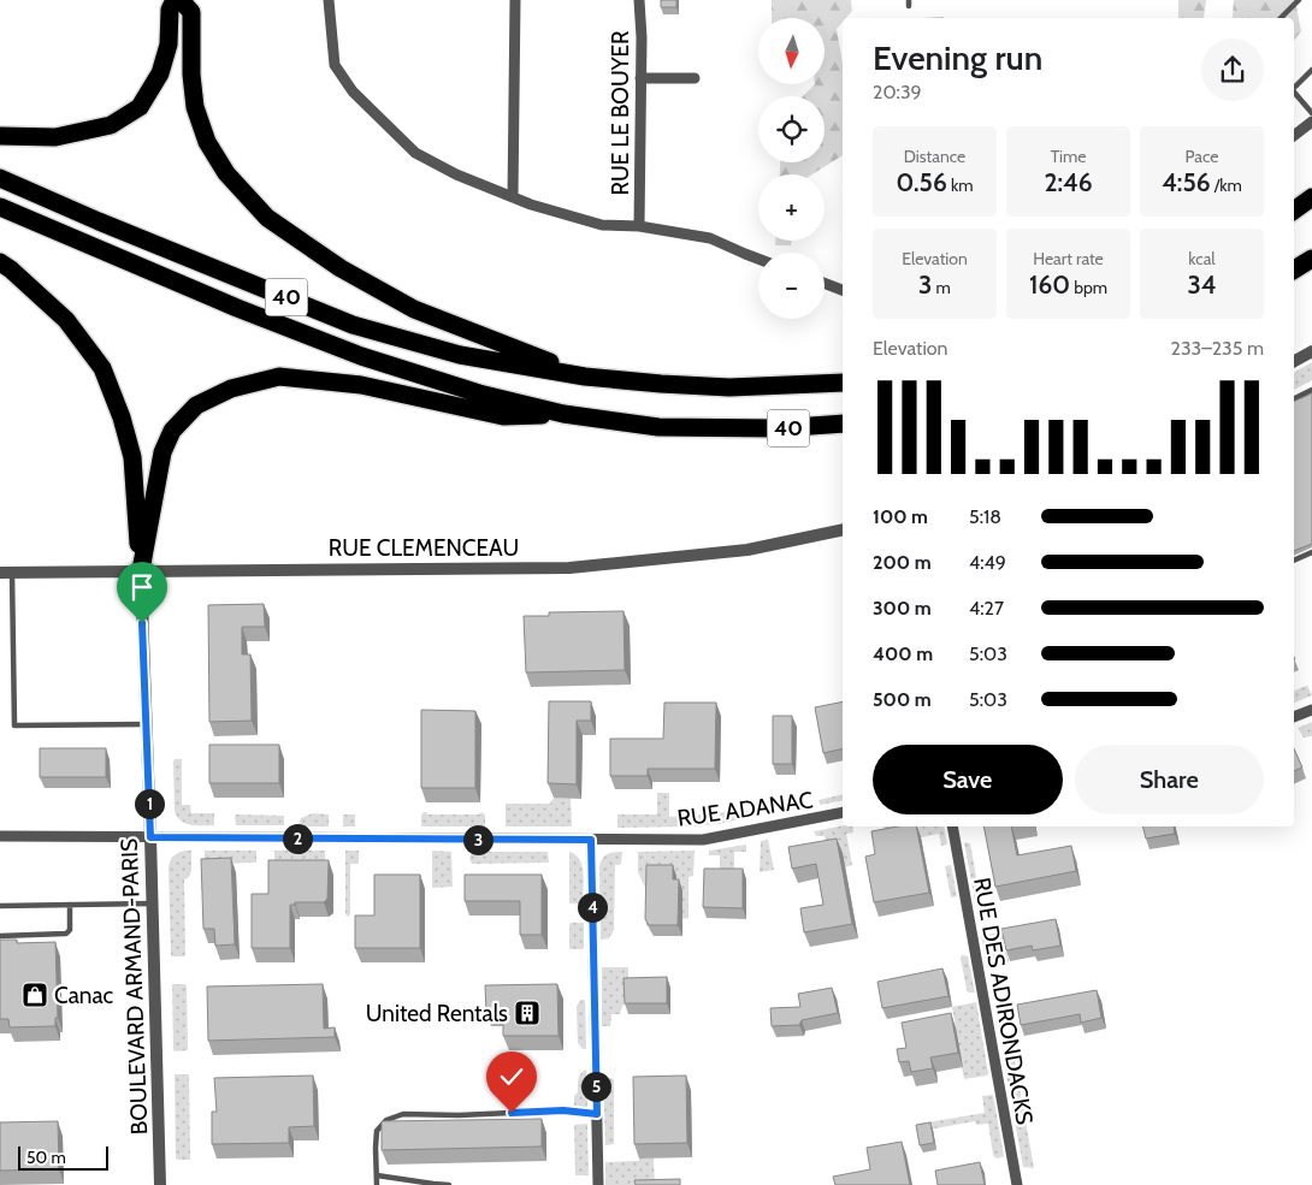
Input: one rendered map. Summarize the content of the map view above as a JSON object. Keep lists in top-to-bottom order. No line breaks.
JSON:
{"streets":{"highway":["40"],"street":["RUE LE BOUYER","RUE CLEMENCEAU","RUE ADANAC","BOULEVARD ARMAND-PARIS","RUE DES ADIRONDACKS"]},"crossings":[["RUE CLEMENCEAU","BOULEVARD ARMAND-PARIS"],["RUE ADANAC","BOULEVARD ARMAND-PARIS"]],"places":{"shop":["Canac"],"building":["United Rentals"]},"scale_bar":"50 m","north":"bottom","page":{"map_buttons":["+","−"],"heading":["Evening run","20:39"],"stats":[["Distance","0.56 km"],["Time","2:46"],["Pace","4:56 /km"],["Elevation","3 m"],["Heart rate","160 bpm"],["kcal","34"]],"chart":["Elevation","233–235 m"],"list":[{"name":"100 m","note":"5:18"},{"name":"200 m","note":"4:49"},{"name":"300 m","note":"4:27"},{"name":"400 m","note":"5:03"},{"name":"500 m","note":"5:03"}],"buttons":["Save","Share"],"pins":["1","2","3","4","5"],"scale":"50 m"}}
